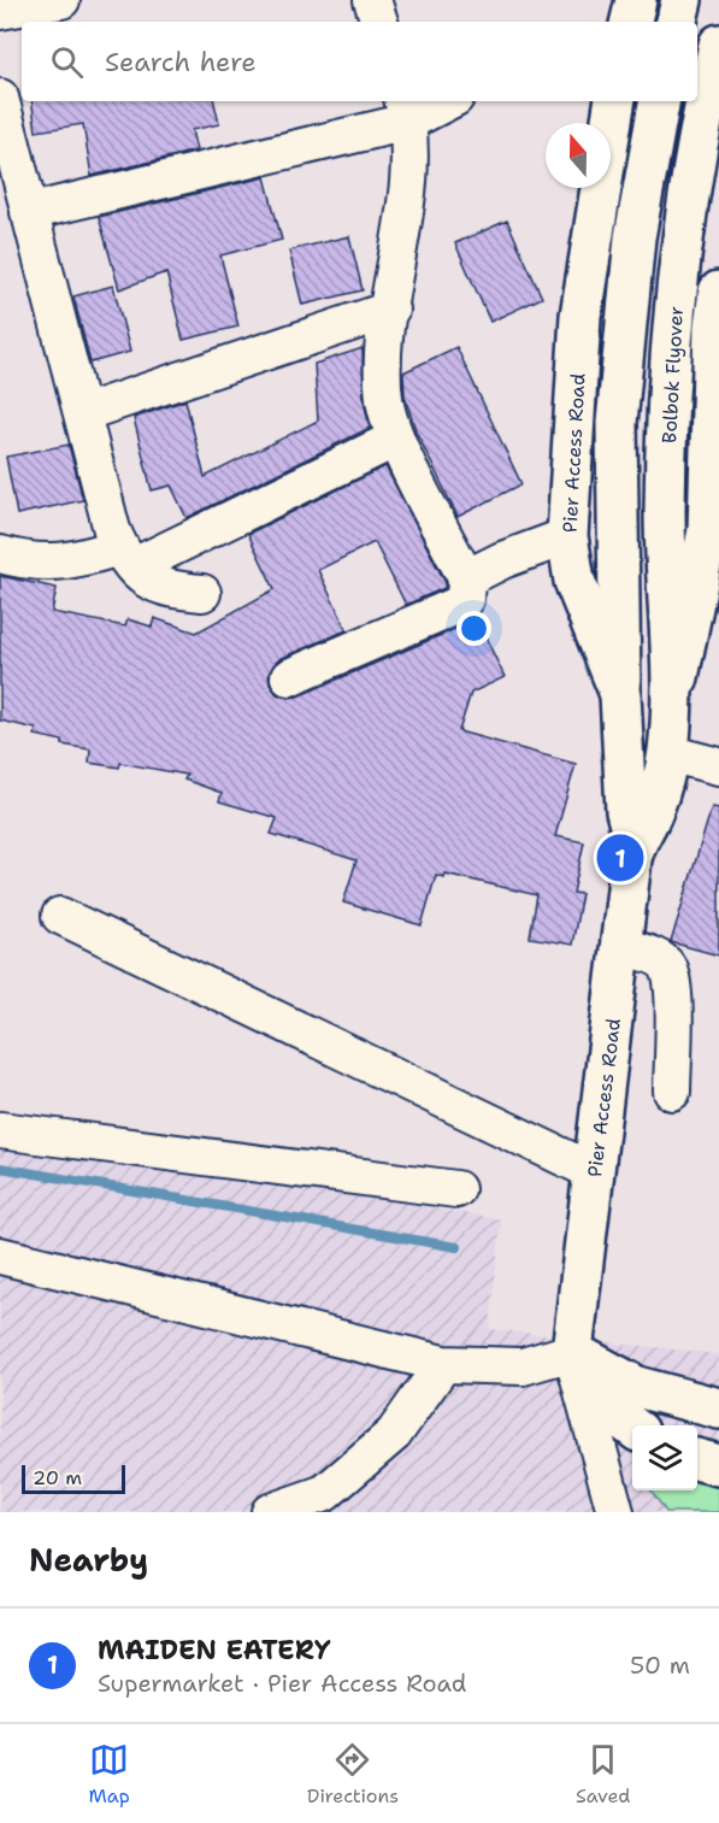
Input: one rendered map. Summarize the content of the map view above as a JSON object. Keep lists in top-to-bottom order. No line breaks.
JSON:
{"streets":{"main road":["Bolbok Flyover","Pier Access Road"]},"crossings":[["Bolbok Flyover","Pier Access Road"]],"scale_bar":"20 m","north":"top","page":{"search":"Search here","pins":"1","scale":"20 m","heading":"Nearby","list":[{"mark":"1","name":"MAIDEN EATERY","note":"Supermarket · Pier Access Road","value":"50 m"}],"nav":["Map","Directions","Saved"]}}
